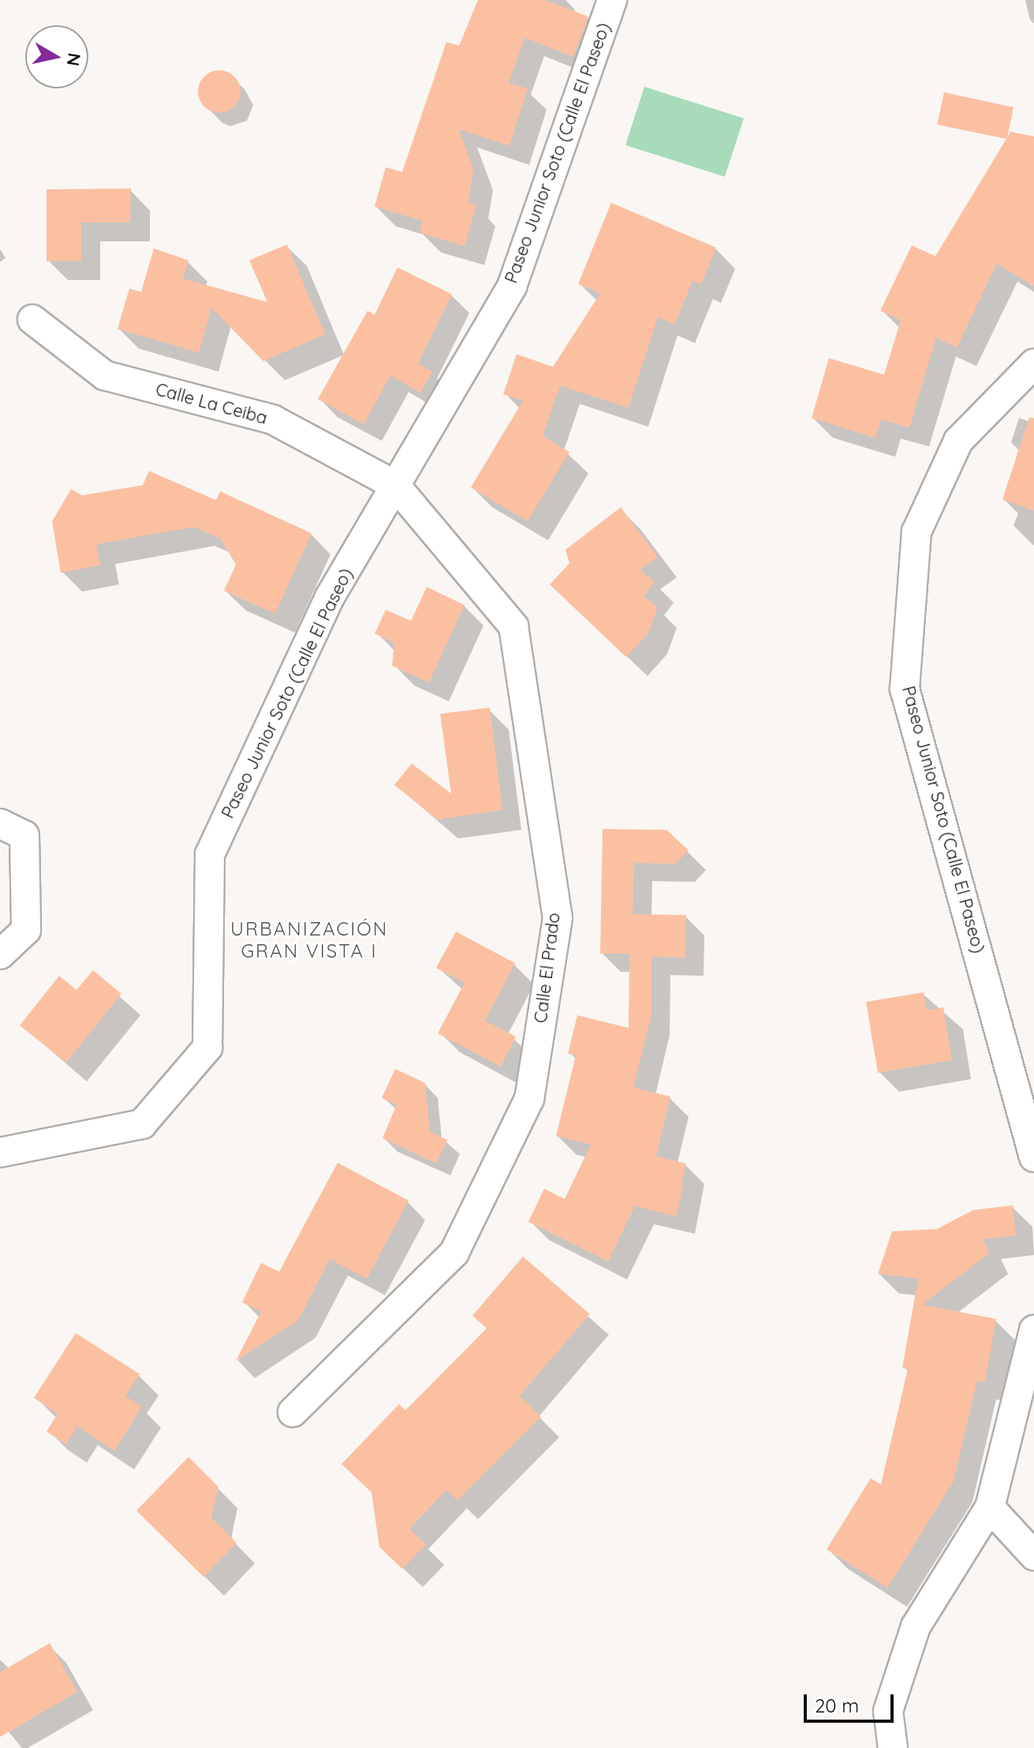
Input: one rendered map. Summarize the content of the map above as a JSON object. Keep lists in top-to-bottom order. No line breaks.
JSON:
{"streets":{"street":["Paseo Junior Soto (Calle El Paseo)","Calle La Ceiba","Calle El Prado"]},"crossings":[["Paseo Junior Soto (Calle El Paseo)","Calle La Ceiba"],["Paseo Junior Soto (Calle El Paseo)","Calle El Prado"],["Calle La Ceiba","Calle El Prado"]],"districts":["URBANIZACIÓN GRAN VISTA I"],"scale_bar":"20 m","north":"right"}
